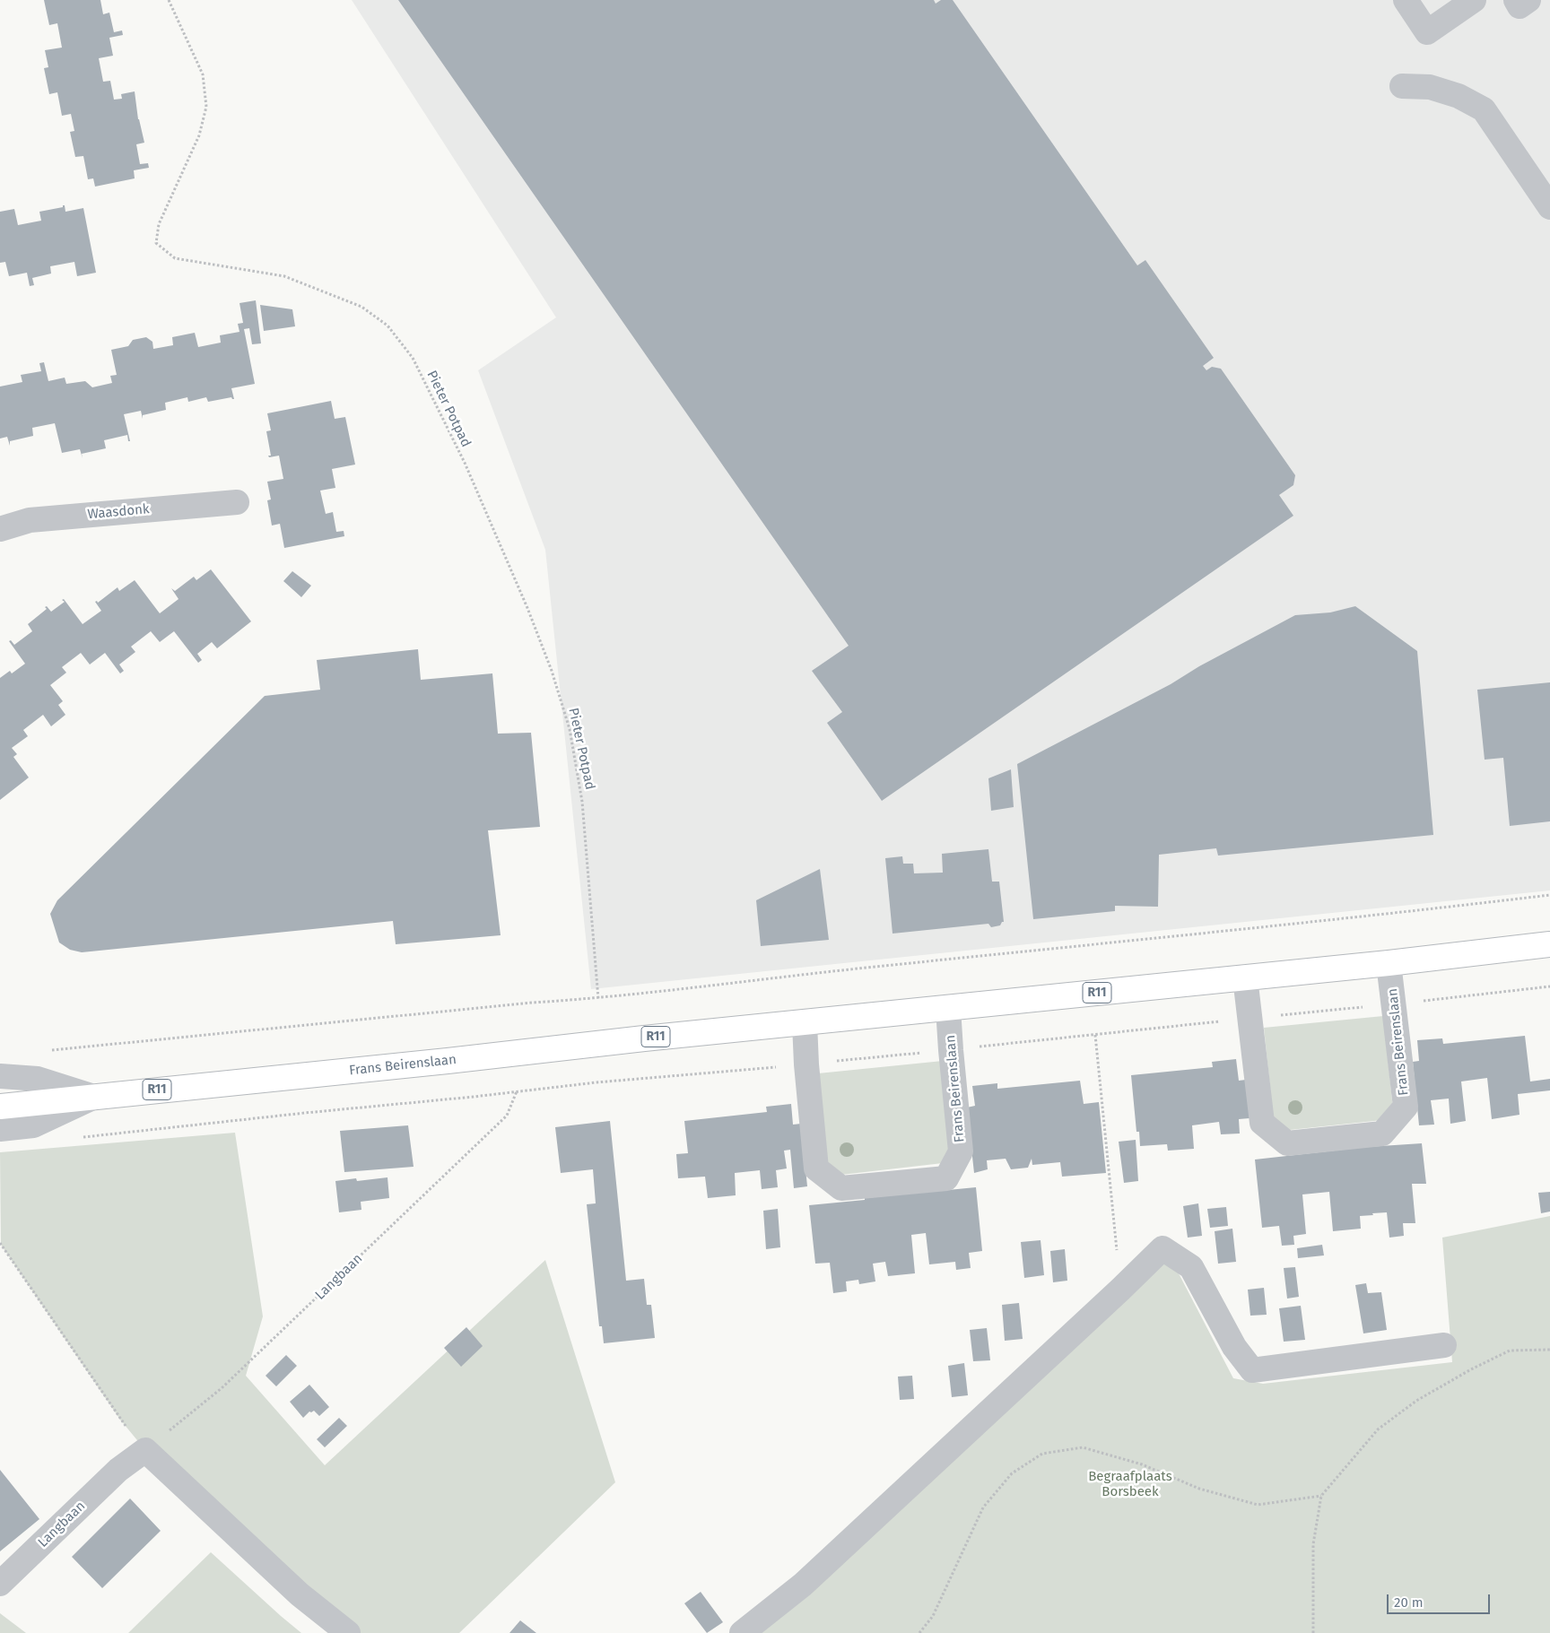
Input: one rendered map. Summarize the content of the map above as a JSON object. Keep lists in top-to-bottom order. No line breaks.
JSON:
{"streets":{"main road":["R11","Frans Beirenslaan"],"street":["Waasdonk","Langbaan"],"path":["Pieter Potpad"]},"parks":["Begraafplaats Borsbeek"],"scale_bar":"20 m"}
